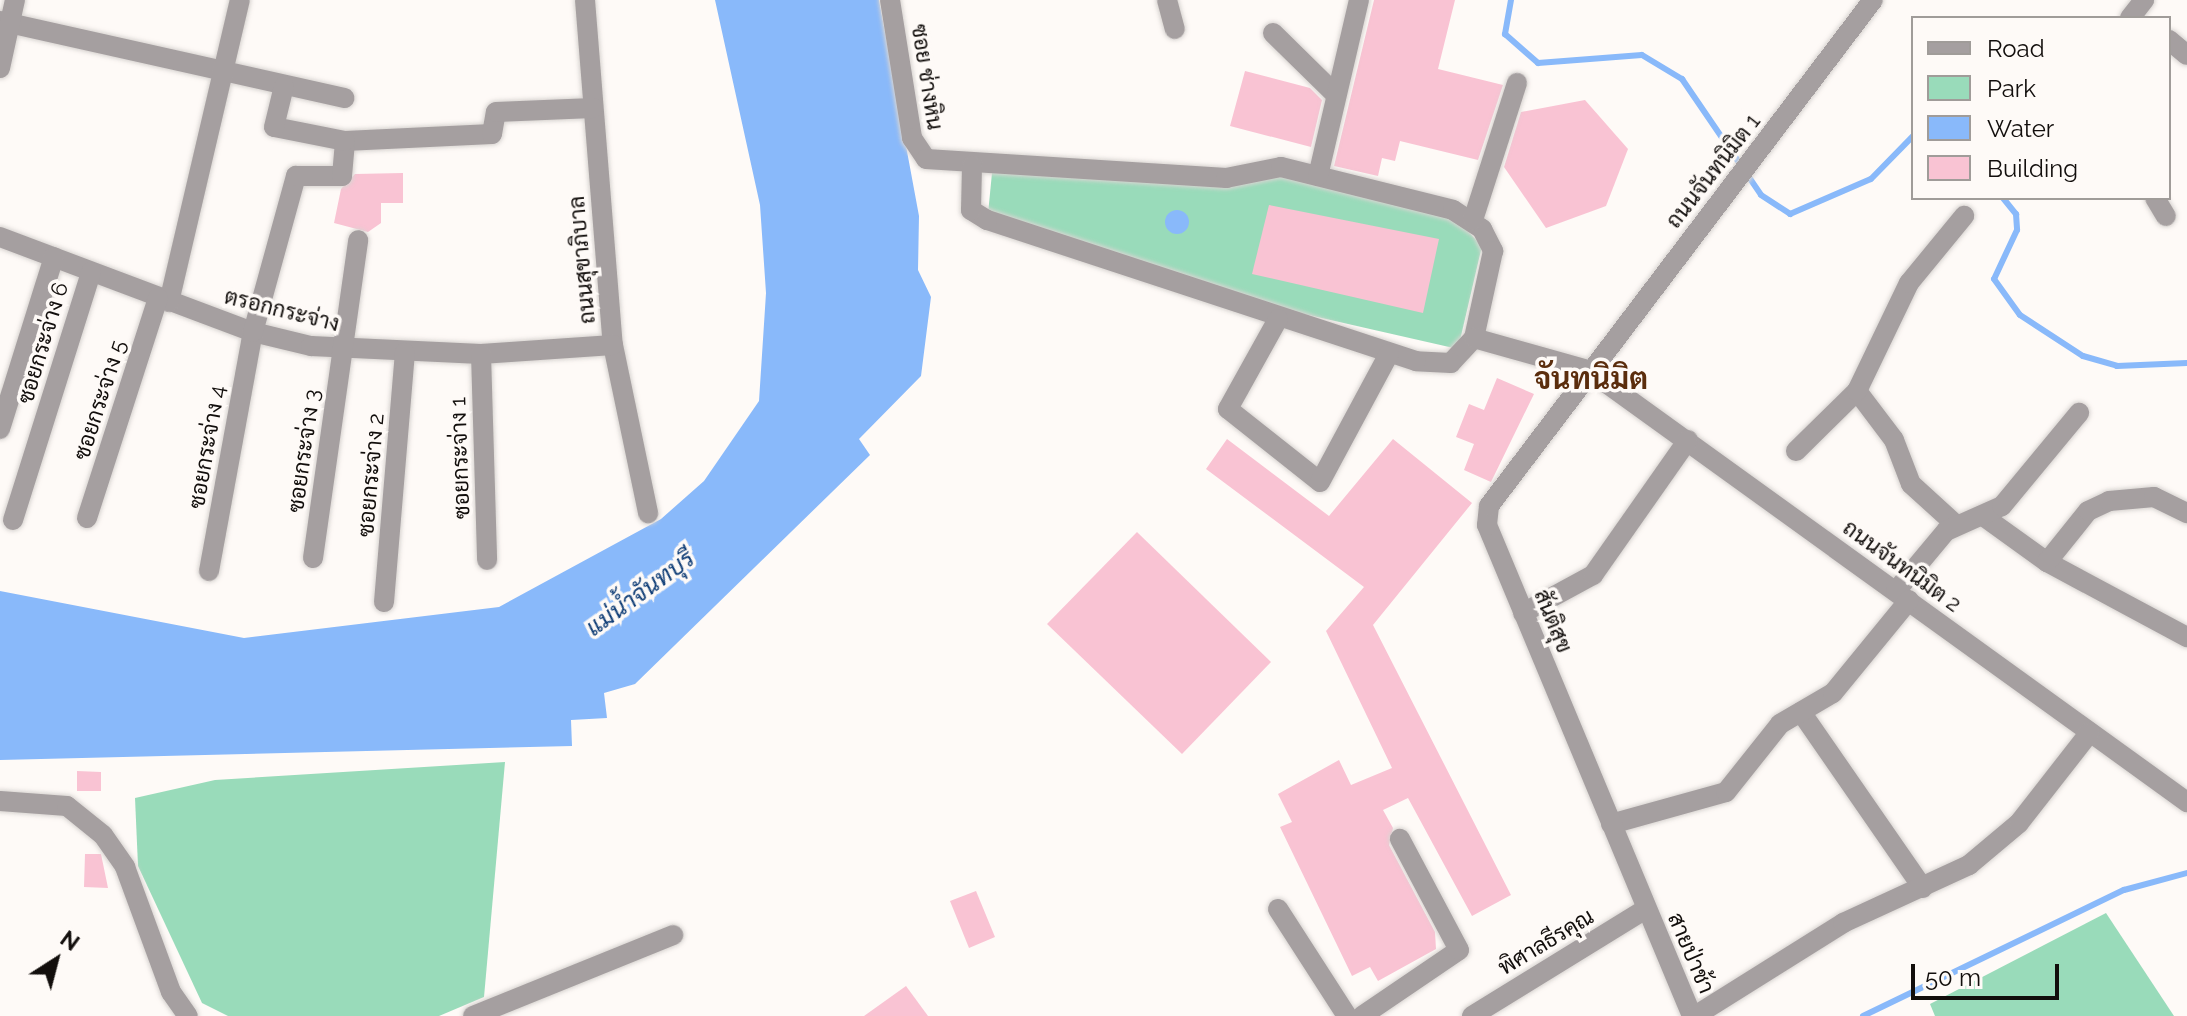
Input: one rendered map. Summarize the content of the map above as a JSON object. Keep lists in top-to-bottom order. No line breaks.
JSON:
{"streets":{"street":["ซอย ช่างหิน","ถนนจันทนิมิต 1","ถนนสุขาภิบาล","ตรอกกระจ่าง","ซอยกระจ่าง 6","ซอยกระจ่าง 5","ซอยกระจ่าง 4","ซอยกระจ่าง 3","ซอยกระจ่าง 1","ซอยกระจ่าง 2","ถนนจันทนิมิต 2","สันติสุข","พิศาลธีรคุณ","สายป่าช้า"]},"crossings":[["ถนนจันทนิมิต 1","ถนนจันทนิมิต 2"],["ถนนจันทนิมิต 1","สันติสุข"],["ถนนสุขาภิบาล","ตรอกกระจ่าง"],["ตรอกกระจ่าง","ซอยกระจ่าง 6"],["ตรอกกระจ่าง","ซอยกระจ่าง 5"],["ตรอกกระจ่าง","ซอยกระจ่าง 4"],["ตรอกกระจ่าง","ซอยกระจ่าง 3"],["ตรอกกระจ่าง","ซอยกระจ่าง 1"],["ตรอกกระจ่าง","ซอยกระจ่าง 2"],["ถนนจันทนิมิต 2","สันติสุข"],["สันติสุข","พิศาลธีรคุณ"],["สันติสุข","สายป่าช้า"],["พิศาลธีรคุณ","สายป่าช้า"]],"districts":["จันทนิมิต"],"water":["แม่น้ำจันทบุรี"],"legend":["Road","Park","Water","Building"],"scale_bar":"50 m","north":"top right"}
